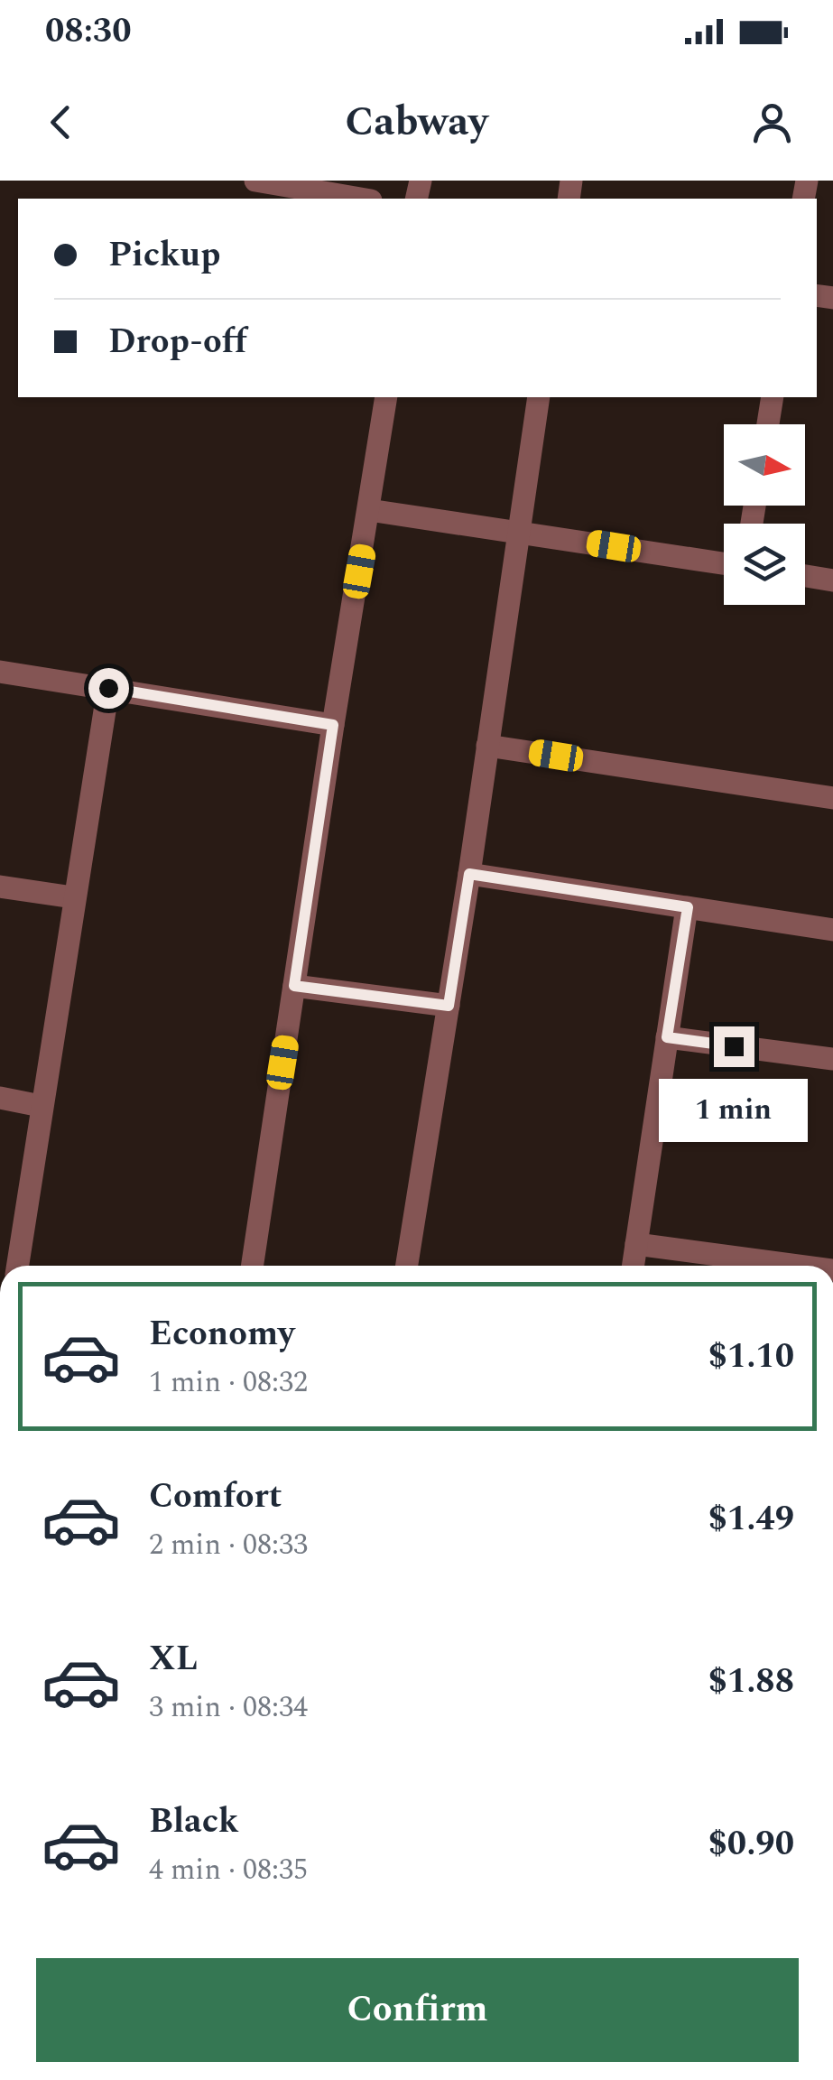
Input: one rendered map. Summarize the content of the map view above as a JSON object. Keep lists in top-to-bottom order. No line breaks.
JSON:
{"north":"right","page":{"status":"08:30","header":"Cabway","banner":["Pickup","Drop-off"],"bubble":"1 min","list":[{"name":"Economy","note":"1 min · 08:32","value":"$1.10"},{"name":"Comfort","note":"2 min · 08:33","value":"$1.49"},{"name":"XL","note":"3 min · 08:34","value":"$1.88"},{"name":"Black","note":"4 min · 08:35","value":"$0.90"}],"buttons":"Confirm"}}
